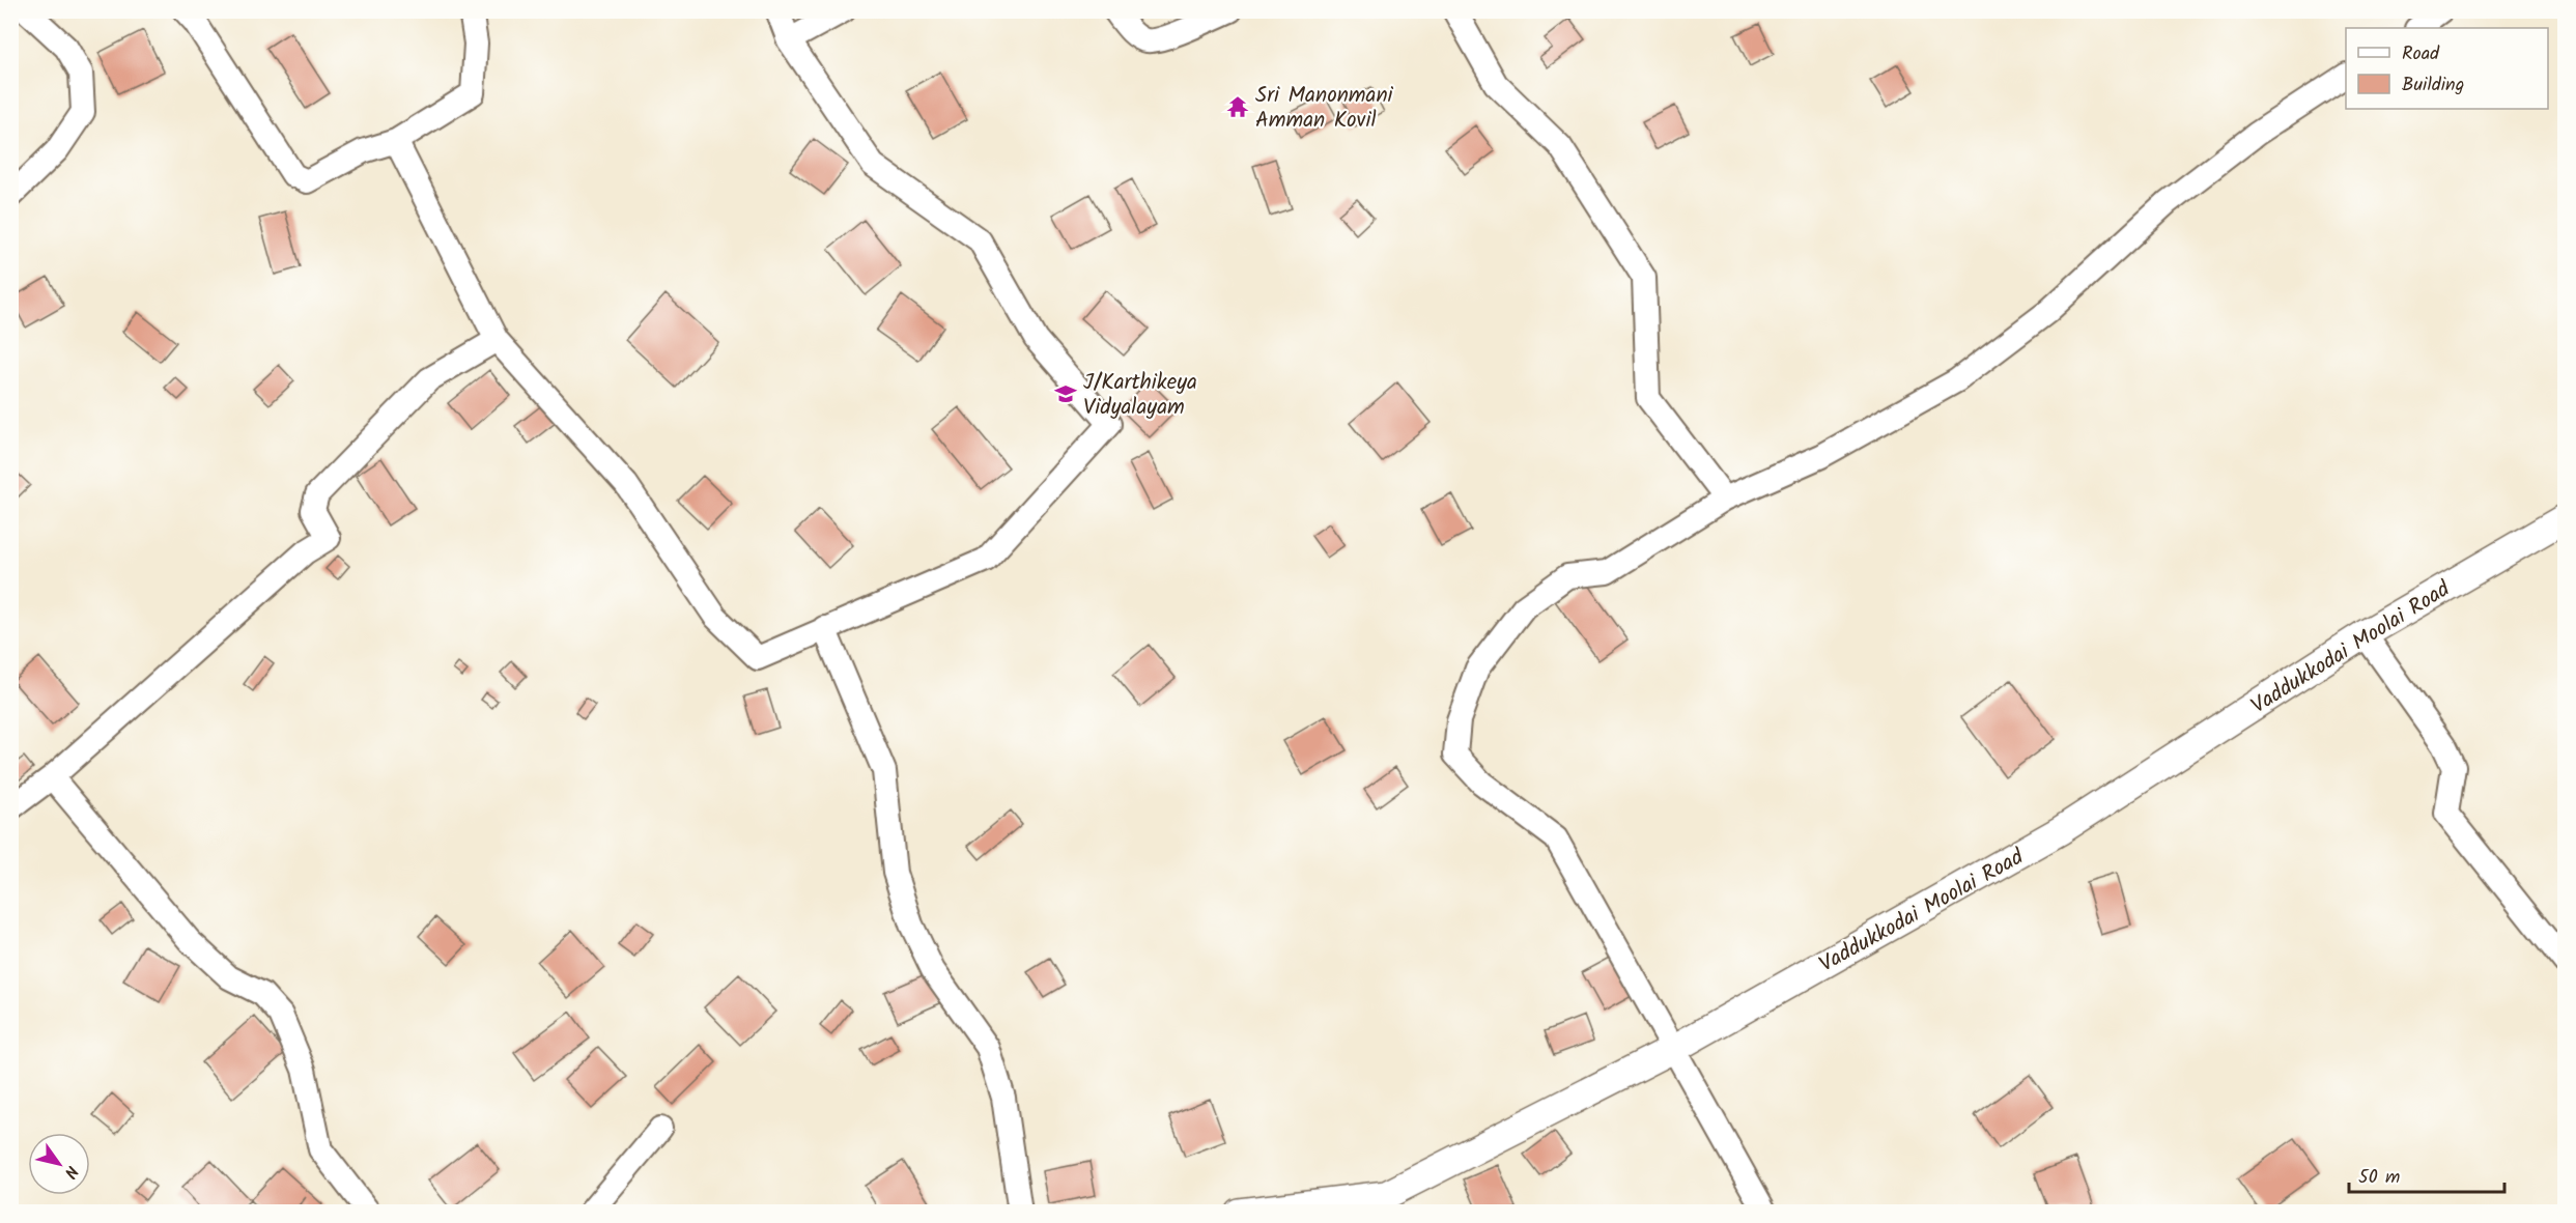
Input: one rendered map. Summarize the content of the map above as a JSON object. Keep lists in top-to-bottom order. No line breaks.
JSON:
{"streets":{"street":["Vaddukkodai Moolai Road"]},"places":{"temple":["Sri Manonmani Amman Kovil"],"school or university":["J/Karthikeya Vidyalayam"]},"legend":["Road","Building"],"scale_bar":"50 m","north":"bottom right"}
